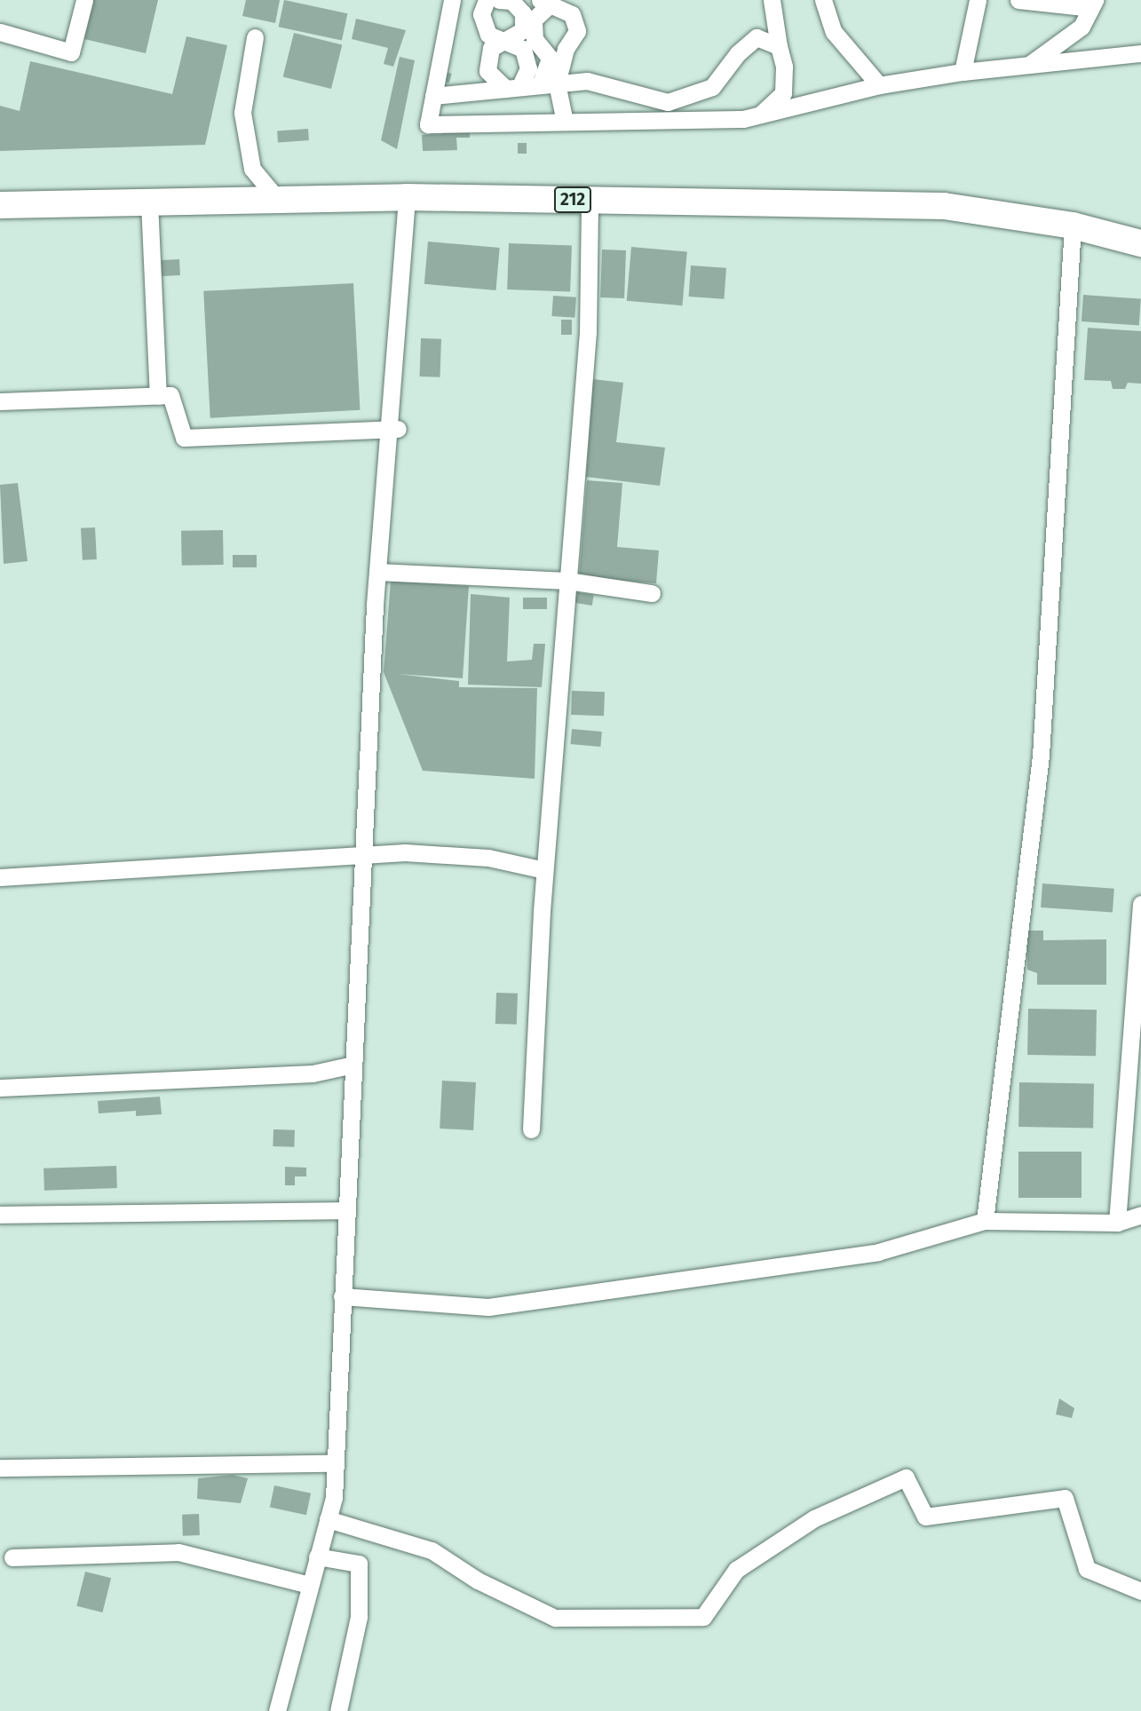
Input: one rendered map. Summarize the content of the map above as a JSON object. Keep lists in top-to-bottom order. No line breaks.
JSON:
{"streets":{"main road":["212"]}}
